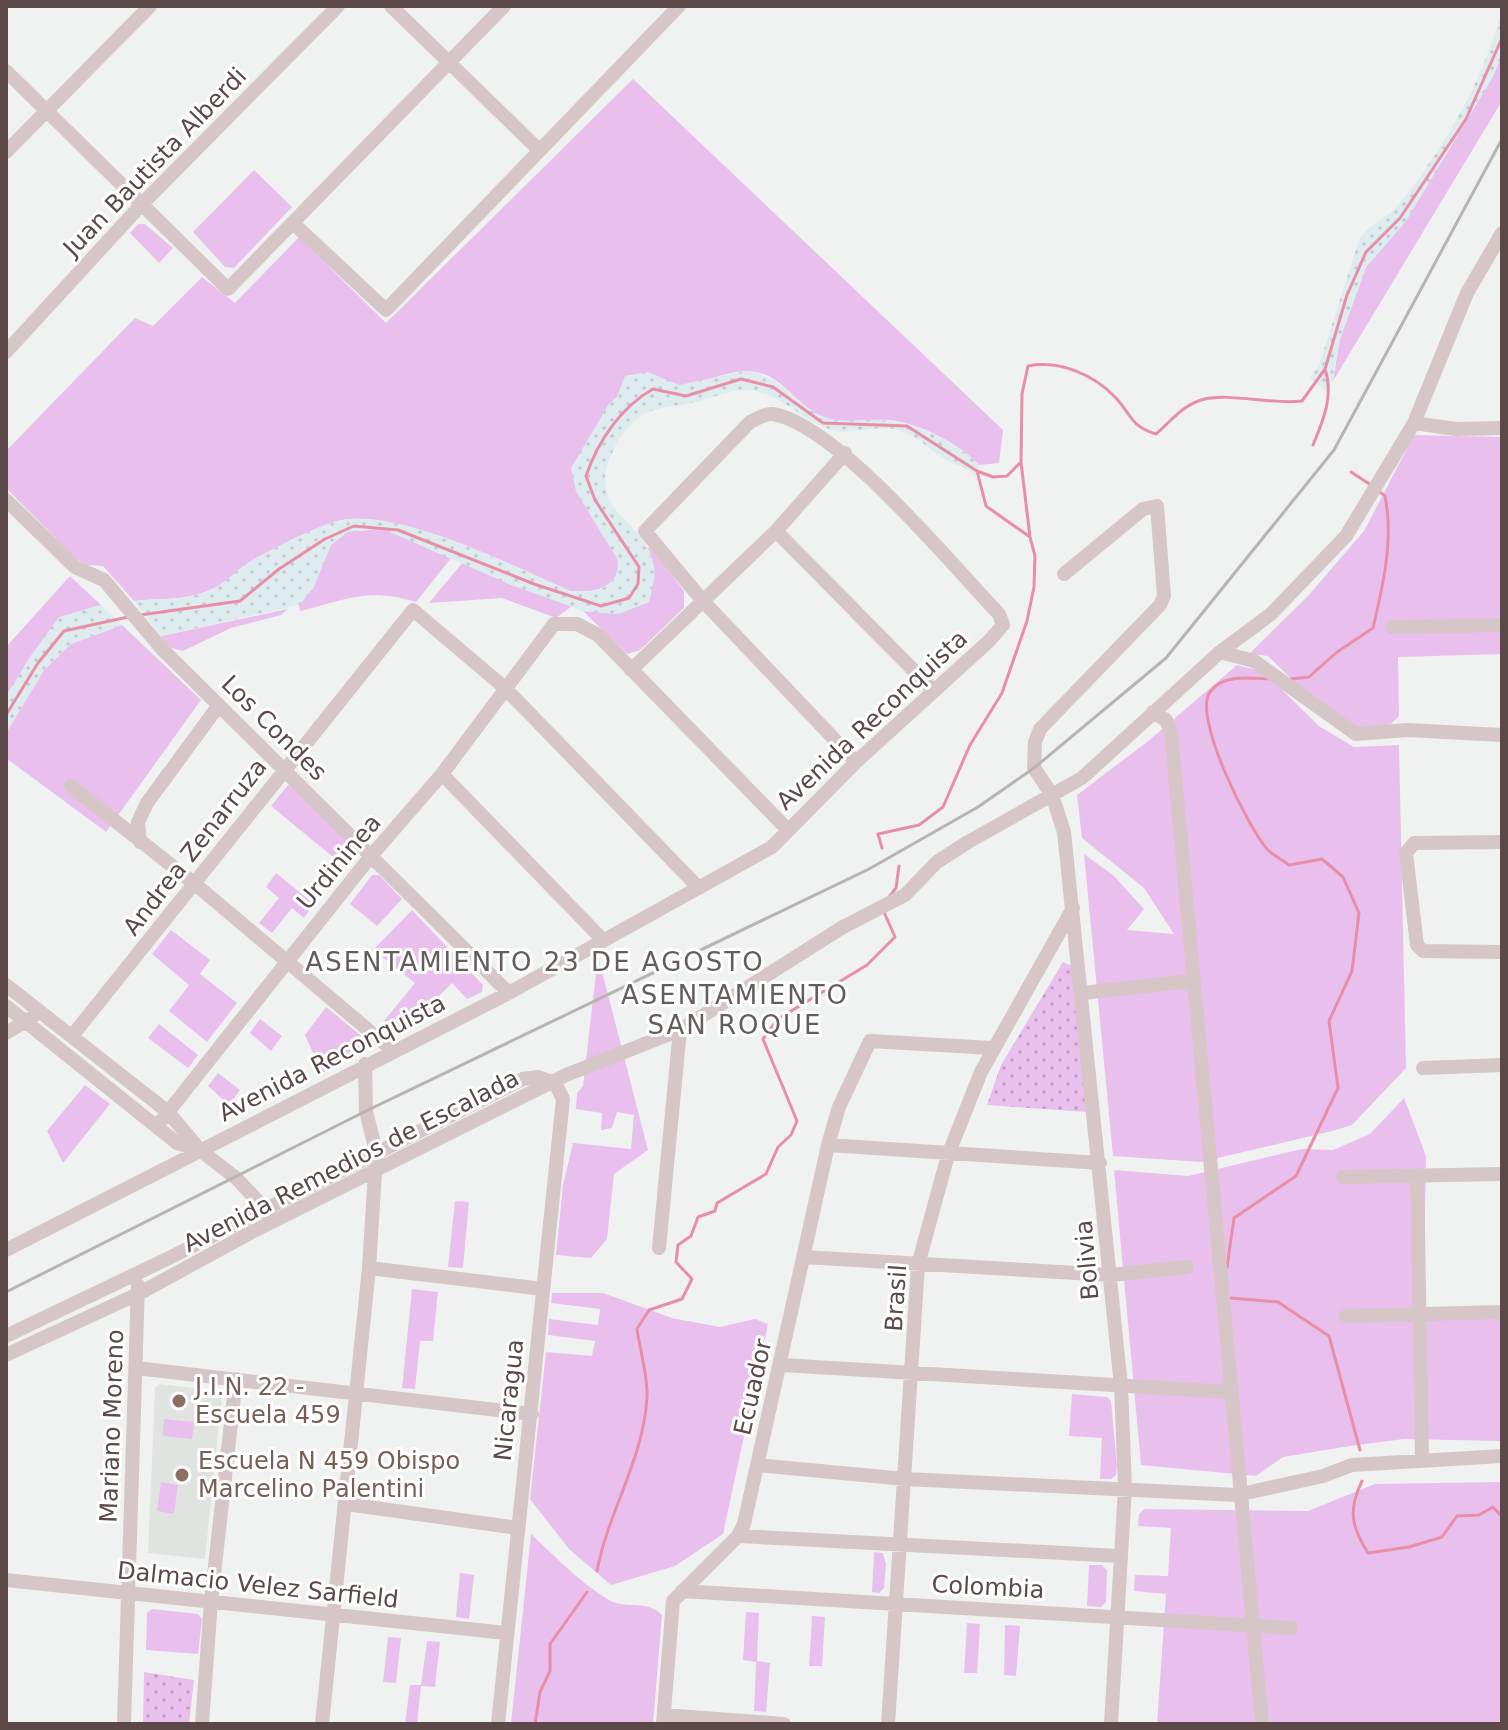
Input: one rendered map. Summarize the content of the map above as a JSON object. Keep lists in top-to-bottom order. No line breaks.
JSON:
{"streets":{"street":["Juan Bautista Alberdi","Avenida Reconquista","Los Condes","Andrea Zenarruza","Urdininea","Avenida Remedios de Escalada","Bolivia","Brasil","Ecuador","Nicaragua","Mariano Moreno","Dalmacio Velez Sarfield","Colombia"]},"crossings":[["Avenida Reconquista","Los Condes"],["Los Condes","Andrea Zenarruza"],["Los Condes","Urdininea"],["Andrea Zenarruza","Urdininea"],["Avenida Remedios de Escalada","Nicaragua"],["Avenida Remedios de Escalada","Mariano Moreno"],["Bolivia","Brasil"],["Bolivia","Colombia"],["Brasil","Ecuador"],["Brasil","Colombia"],["Ecuador","Colombia"],["Nicaragua","Dalmacio Velez Sarfield"],["Mariano Moreno","Dalmacio Velez Sarfield"]],"districts":["ASENTAMIENTO 23 DE AGOSTO","ASENTAMIENTO SAN ROQUE"],"places":["J.I.N. 22 - Escuela 459","Escuela N 459 Obispo Marcelino Palentini"]}
